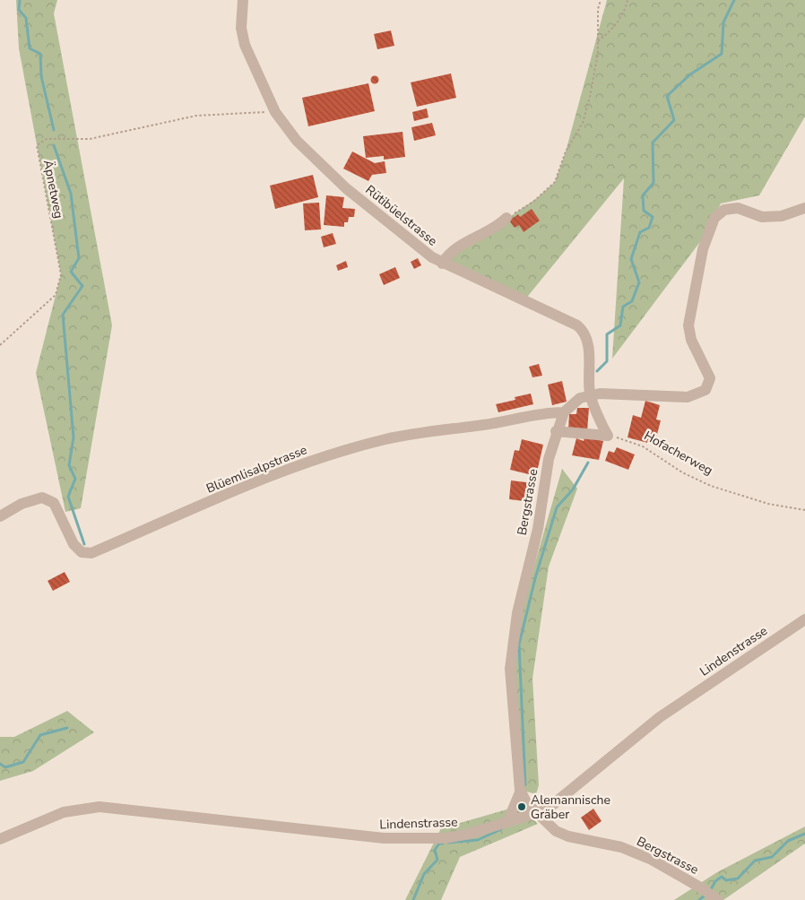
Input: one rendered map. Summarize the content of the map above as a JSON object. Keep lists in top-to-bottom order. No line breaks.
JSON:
{"streets":{"street":["Rütibüelstrasse","Blüemlisalpstrasse","Bergstrasse","Lindenstrasse"],"path":["Äpnetweg","Hofacherweg"]},"crossings":[["Äpnetweg","Rütibüelstrasse"],["Rütibüelstrasse","Bergstrasse"],["Blüemlisalpstrasse","Bergstrasse"],["Bergstrasse","Lindenstrasse"]],"places":["Alemannische Gräber"]}
